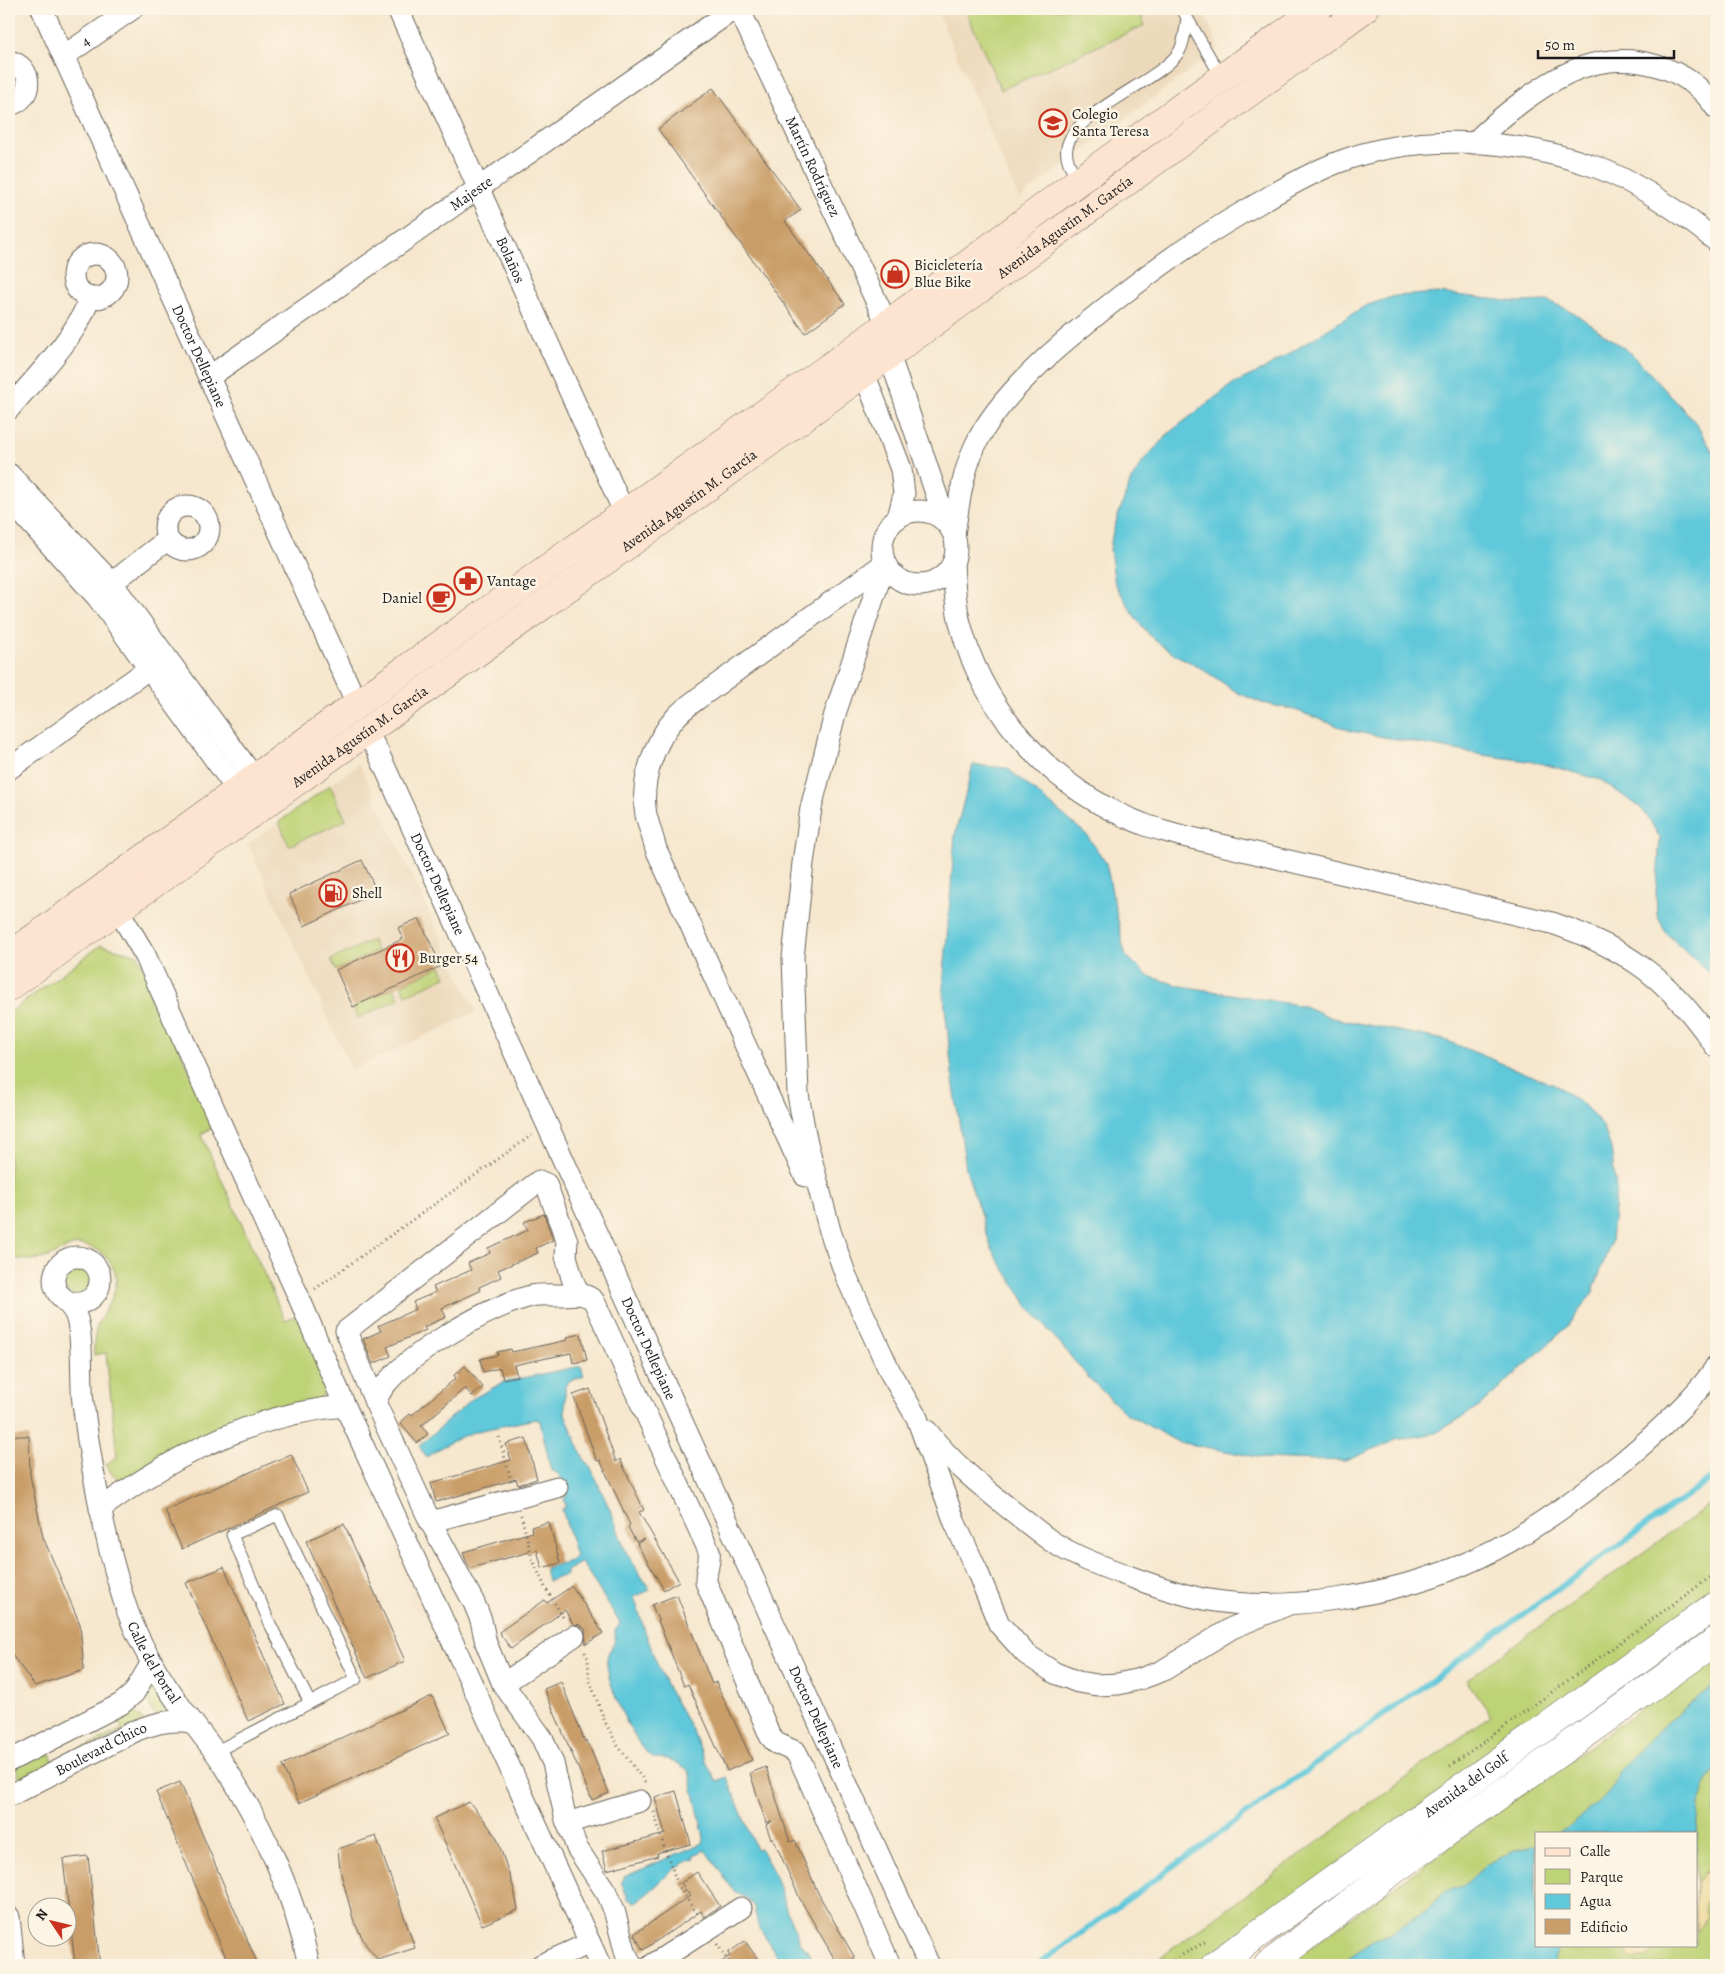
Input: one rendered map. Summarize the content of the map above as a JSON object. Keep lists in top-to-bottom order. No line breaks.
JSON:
{"streets":{"main road":["Avenida Agustín M. García"],"street":["4","Martín Rodríguez","Majeste","Bolaños","Doctor Dellepiane","Calle del Portal","Boulevard Chico","Avenida del Golf"]},"crossings":[["4","Doctor Dellepiane"],["Martín Rodríguez","Avenida Agustín M. García"],["Majeste","Bolaños"],["Majeste","Doctor Dellepiane"],["Avenida Agustín M. García","Bolaños"],["Avenida Agustín M. García","Doctor Dellepiane"],["Calle del Portal","Boulevard Chico"]],"places":{"school or university":["Colegio Santa Teresa"],"shop":["Bicicletería Blue Bike"],"pharmacy":["Vantage"],"cafe":["Daniel"],"fuel station":["Shell"],"restaurant":["Burger 54"]},"legend":["Calle","Parque","Agua","Edificio"],"scale_bar":"50 m","north":"top left"}
